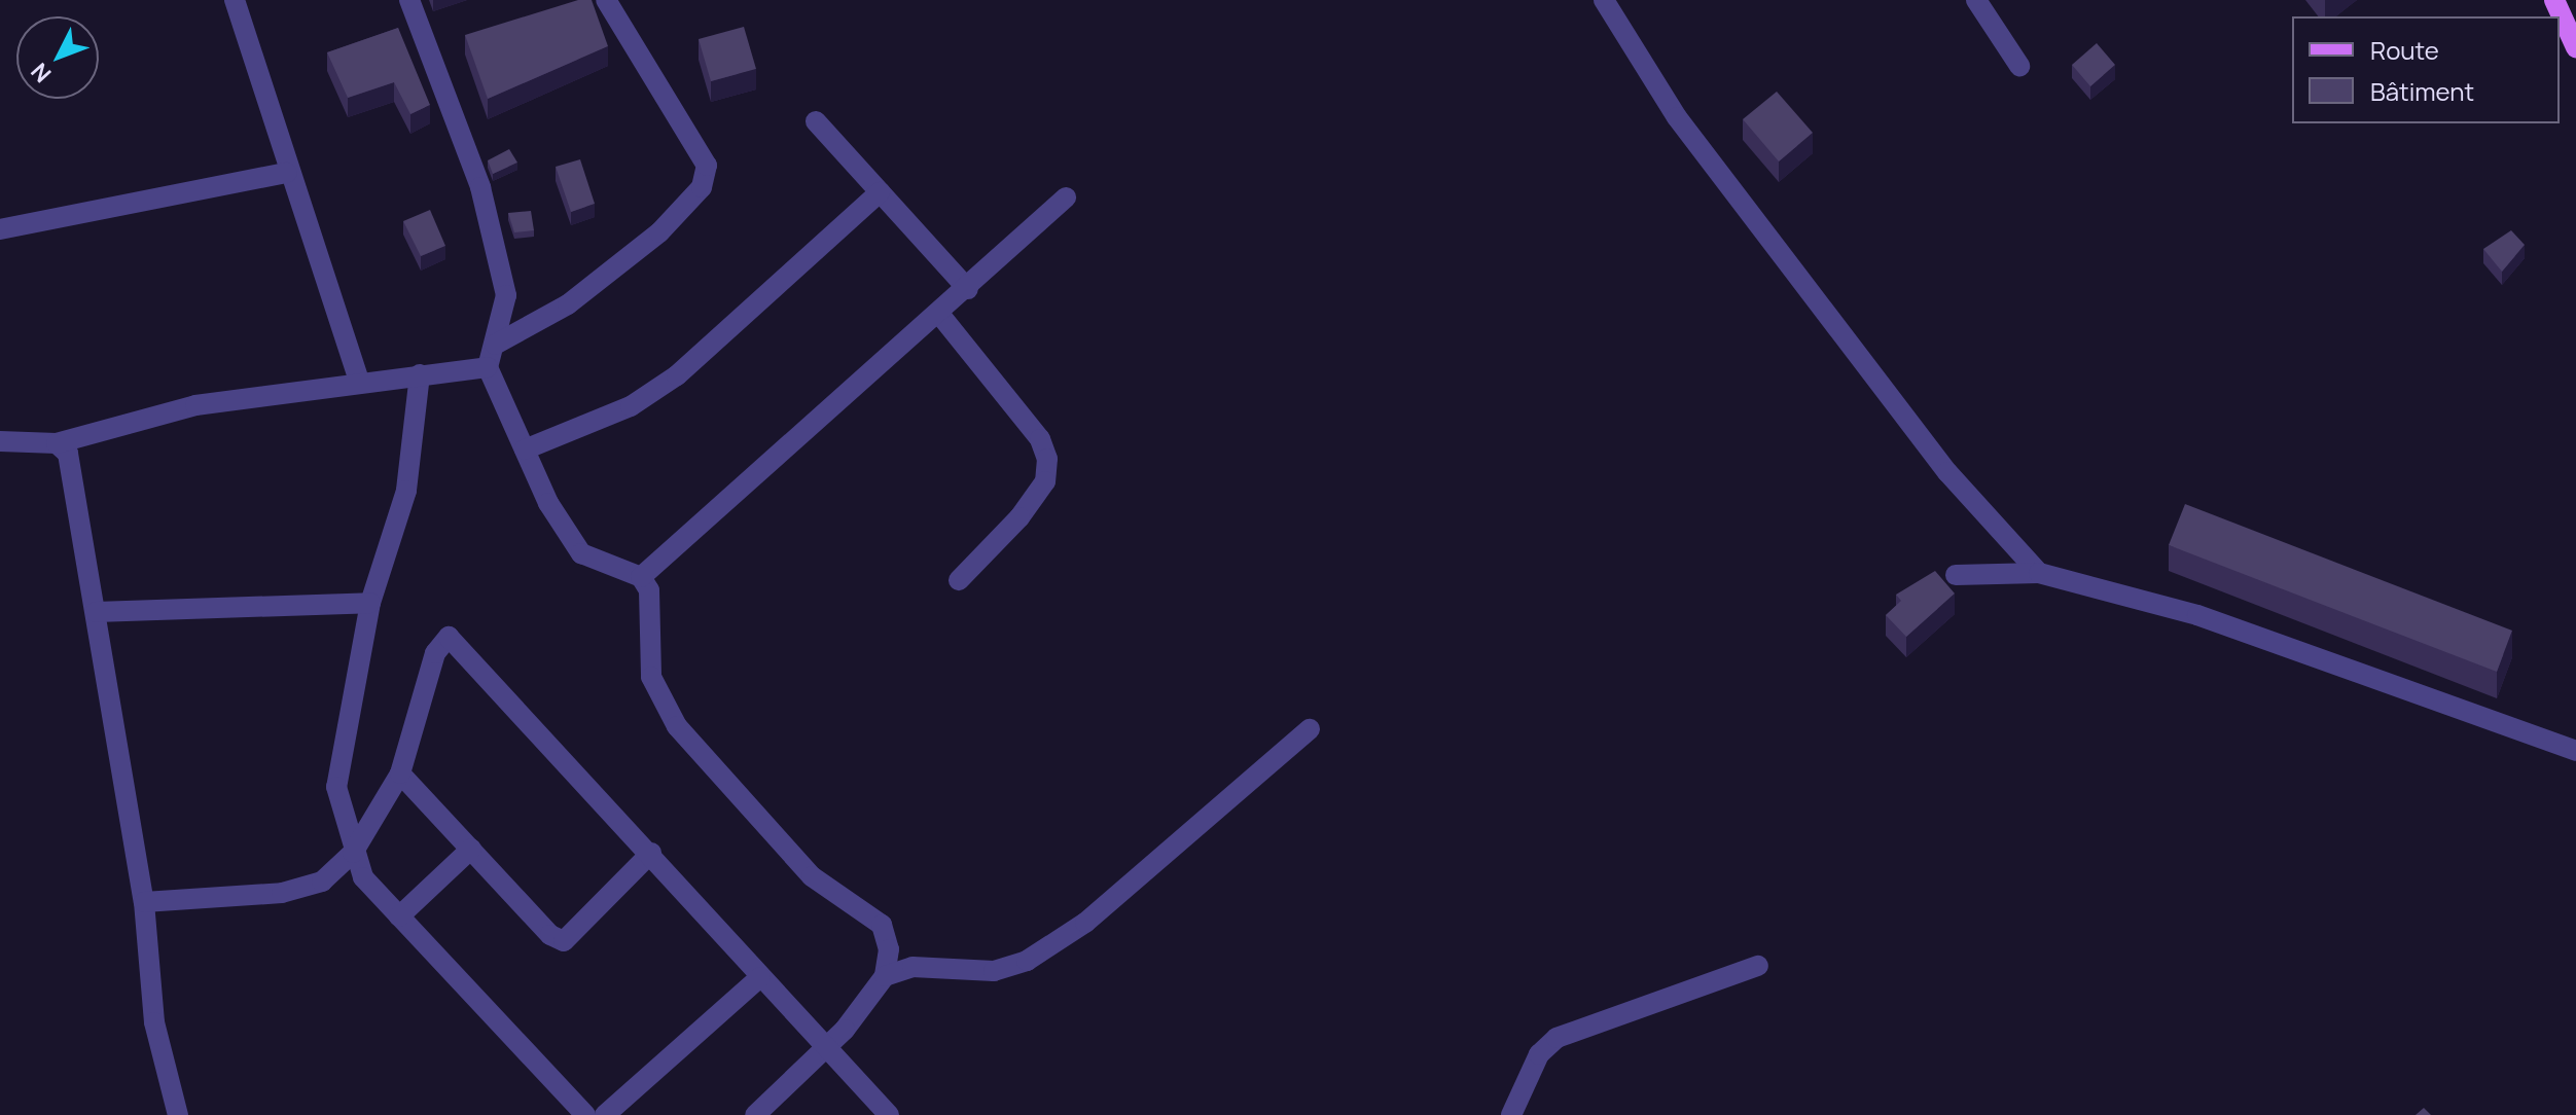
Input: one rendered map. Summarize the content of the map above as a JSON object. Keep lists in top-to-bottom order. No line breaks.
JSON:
{"legend":["Route","Bâtiment"],"north":"bottom left"}
